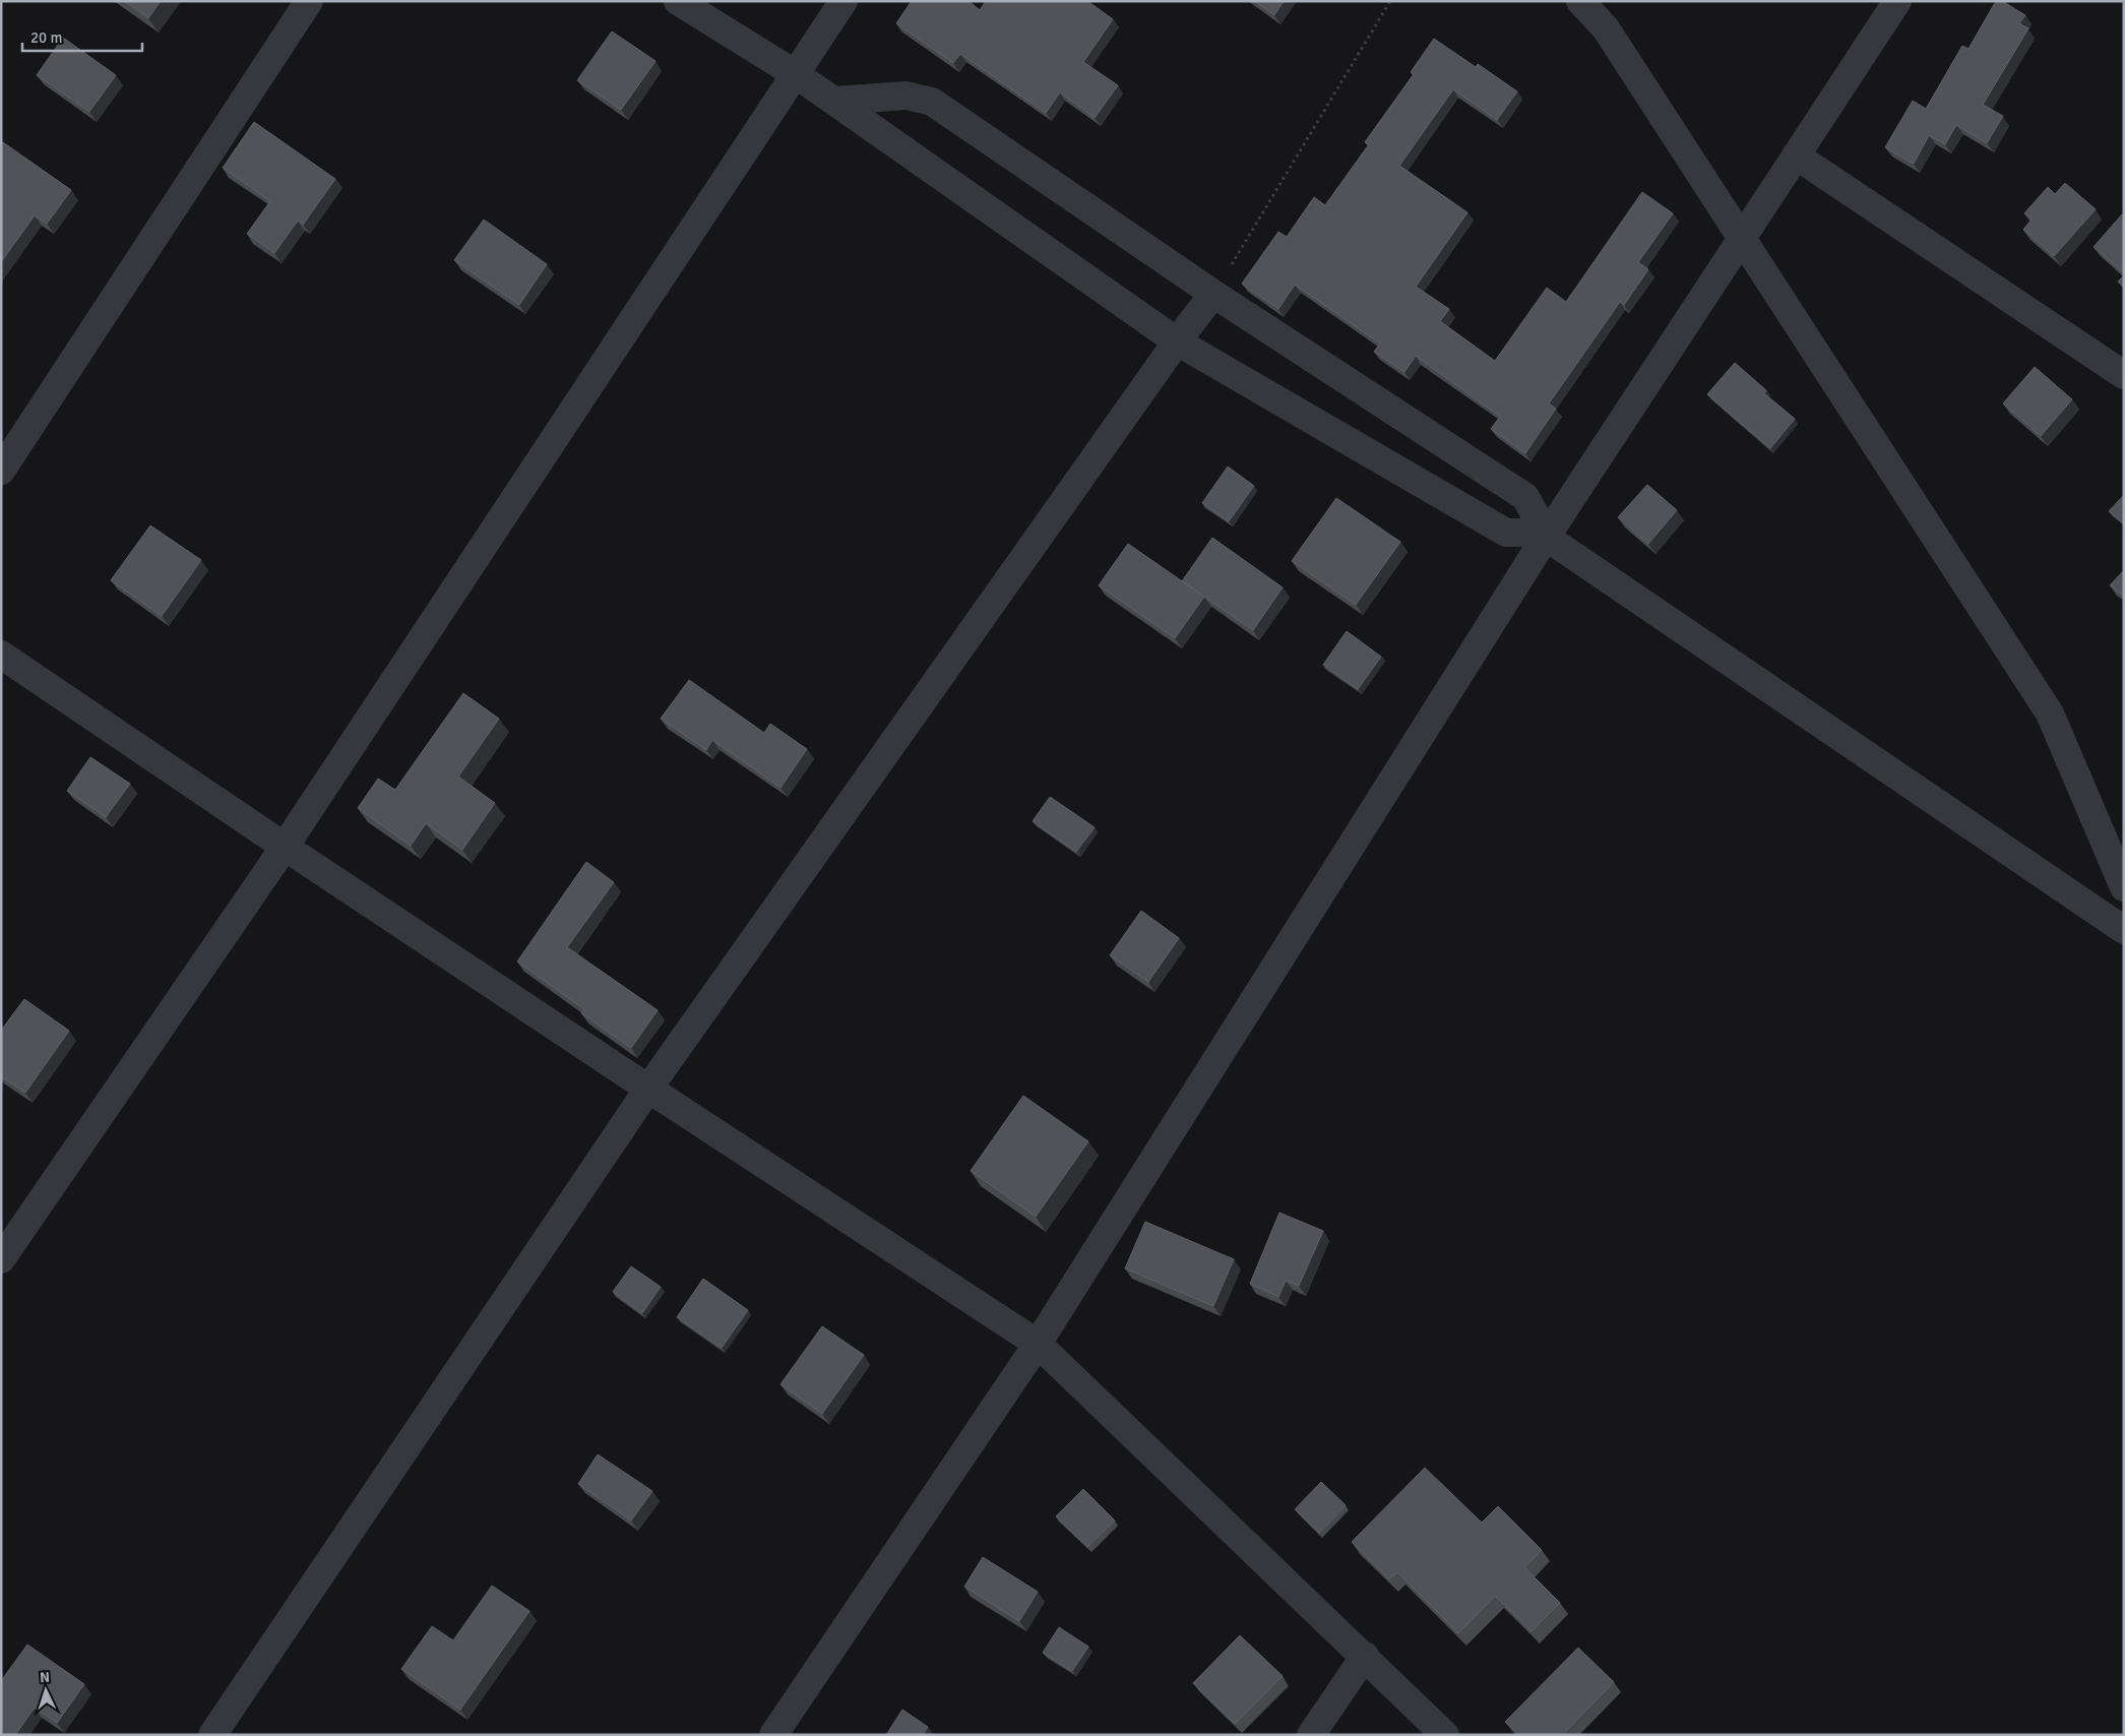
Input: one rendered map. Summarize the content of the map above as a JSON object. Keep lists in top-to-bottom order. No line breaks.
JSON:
{"scale_bar":"20 m","north":"top"}
